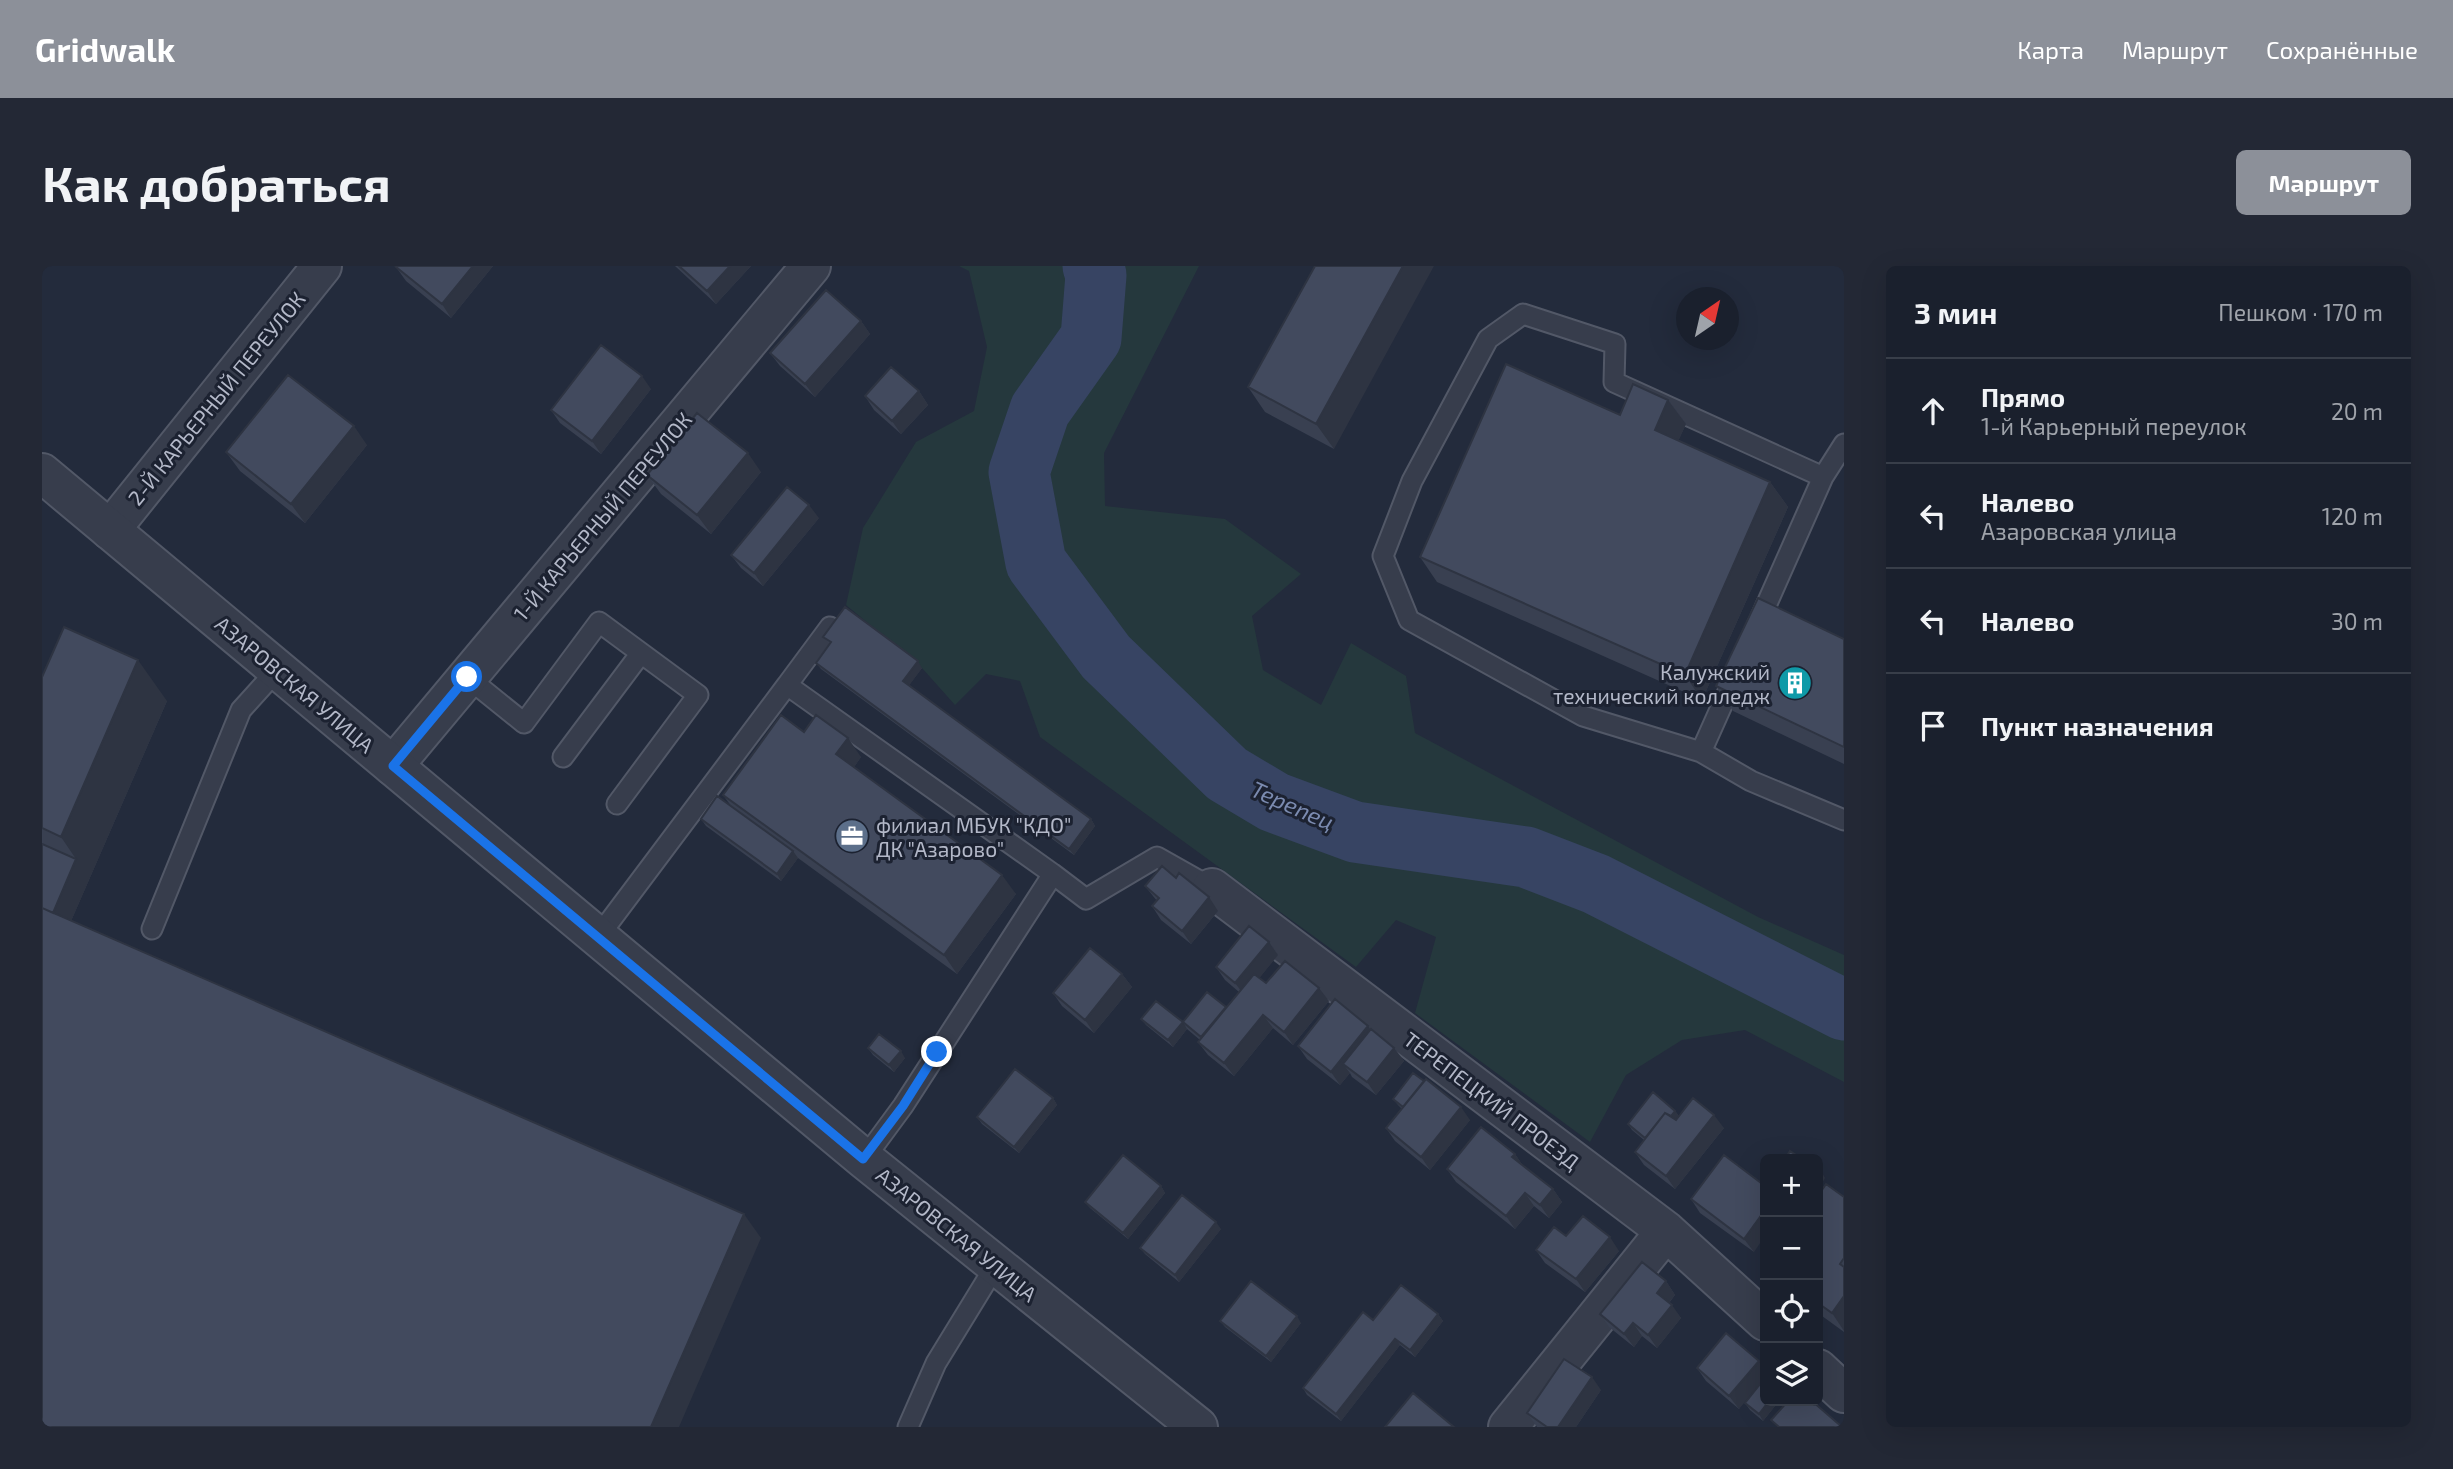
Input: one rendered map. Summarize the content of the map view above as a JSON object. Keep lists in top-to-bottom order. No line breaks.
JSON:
{"streets":{"street":["2-Й КАРЬЕРНЫЙ ПЕРЕУЛОК","1-Й КАРЬЕРНЫЙ ПЕРЕУЛОК","АЗАРОВСКАЯ УЛИЦА","ТЕРЕПЕЦКИЙ ПРОЕЗД"]},"crossings":[["2-Й КАРЬЕРНЫЙ ПЕРЕУЛОК","АЗАРОВСКАЯ УЛИЦА"],["1-Й КАРЬЕРНЫЙ ПЕРЕУЛОК","АЗАРОВСКАЯ УЛИЦА"]],"water":["Терепец"],"places":{"building":["Калужский технический колледж"],"office":["филиал МБУК \"КДО\" ДК \"Азарово\""]},"north":"top right","page":{"header":"Gridwalk","nav":["Карта","Маршрут","Сохранённые"],"buttons":"Маршрут","title":"Как добраться","heading":["3 мин","Пешком · 170 m"],"list":[["Прямо","1-й Карьерный переулок","20 m"],["Налево","Азаровская улица","120 m"],["Налево","30 m"],"Пункт назначения"],"map_buttons":["+","−"]}}
